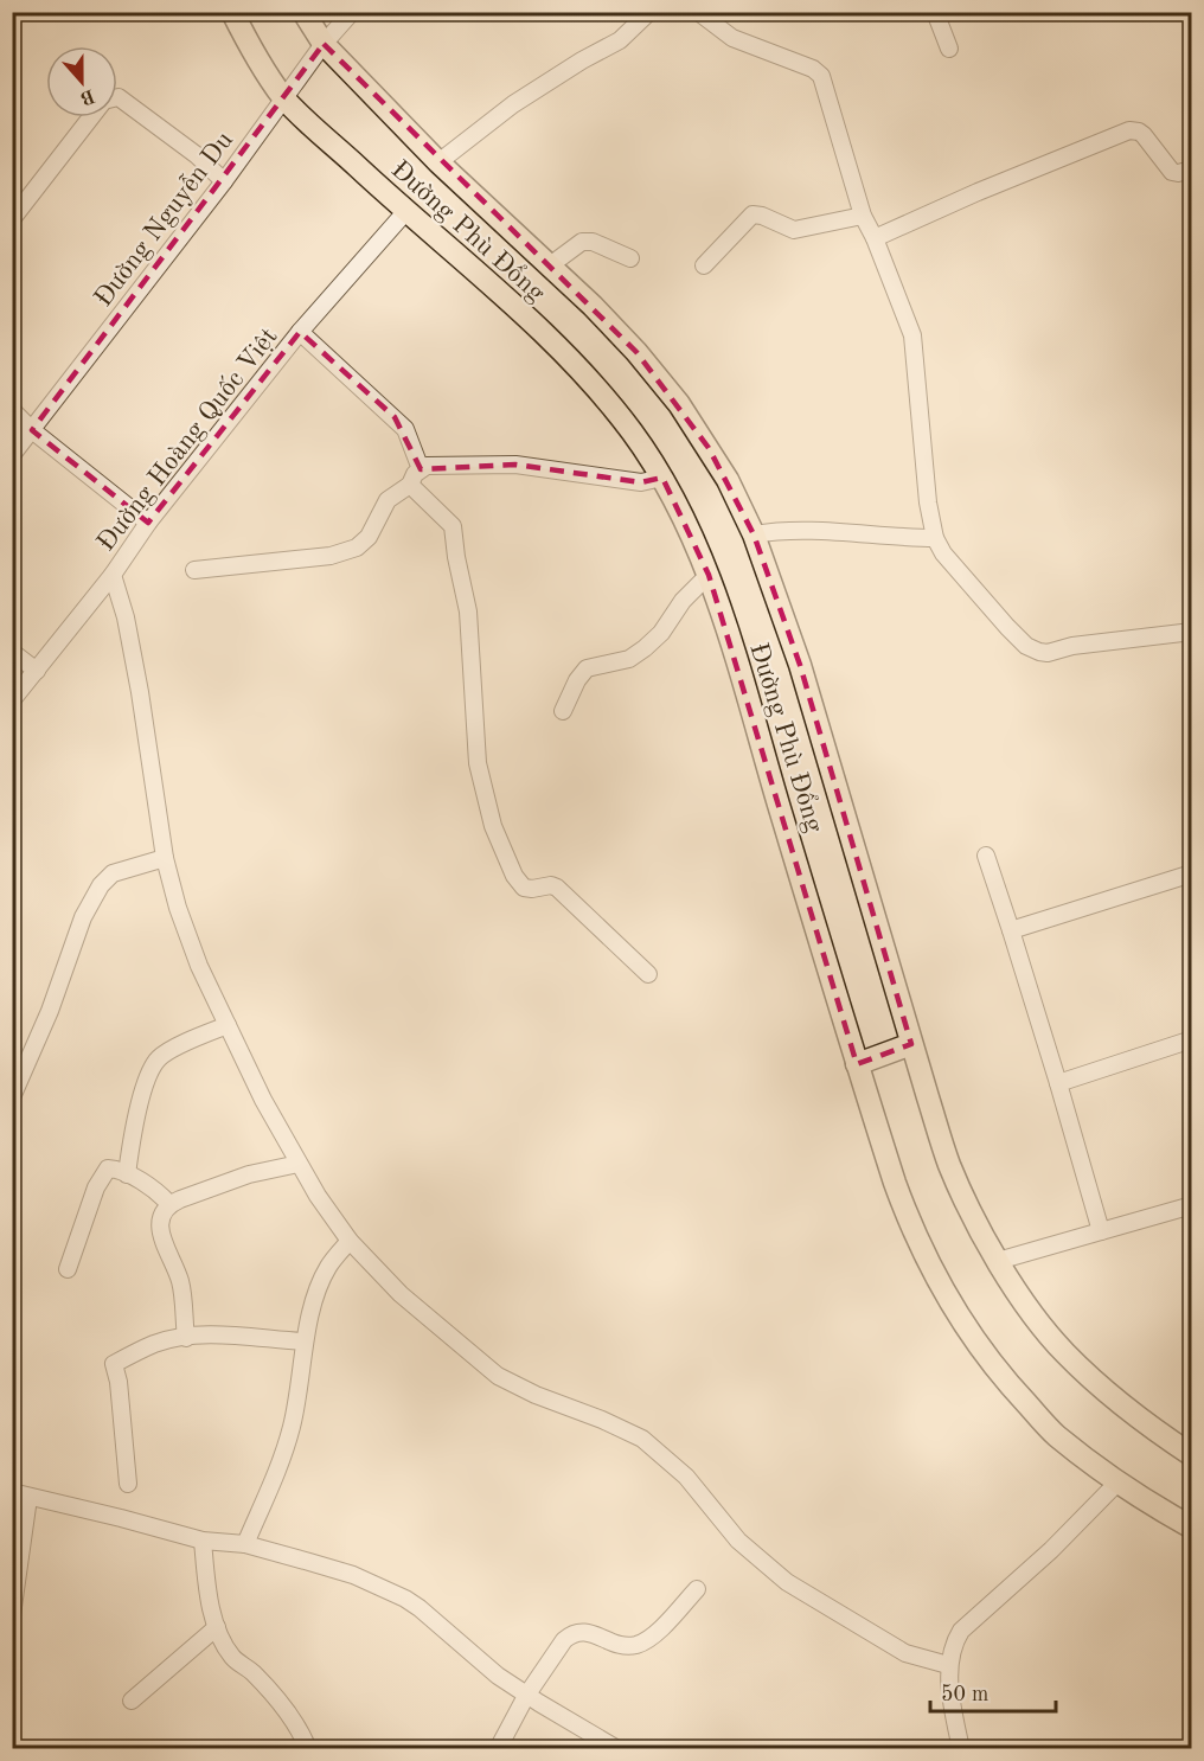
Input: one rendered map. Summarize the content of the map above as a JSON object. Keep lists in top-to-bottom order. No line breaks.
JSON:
{"streets":{"main road":["Đường Phù Đổng"],"street":["Đường Nguyễn Du","Đường Hoàng Quốc Việt"]},"crossings":[["Đường Nguyễn Du","Đường Phù Đổng"],["Đường Phù Đổng","Đường Hoàng Quốc Việt"]],"scale_bar":"50 m","north":"bottom"}
